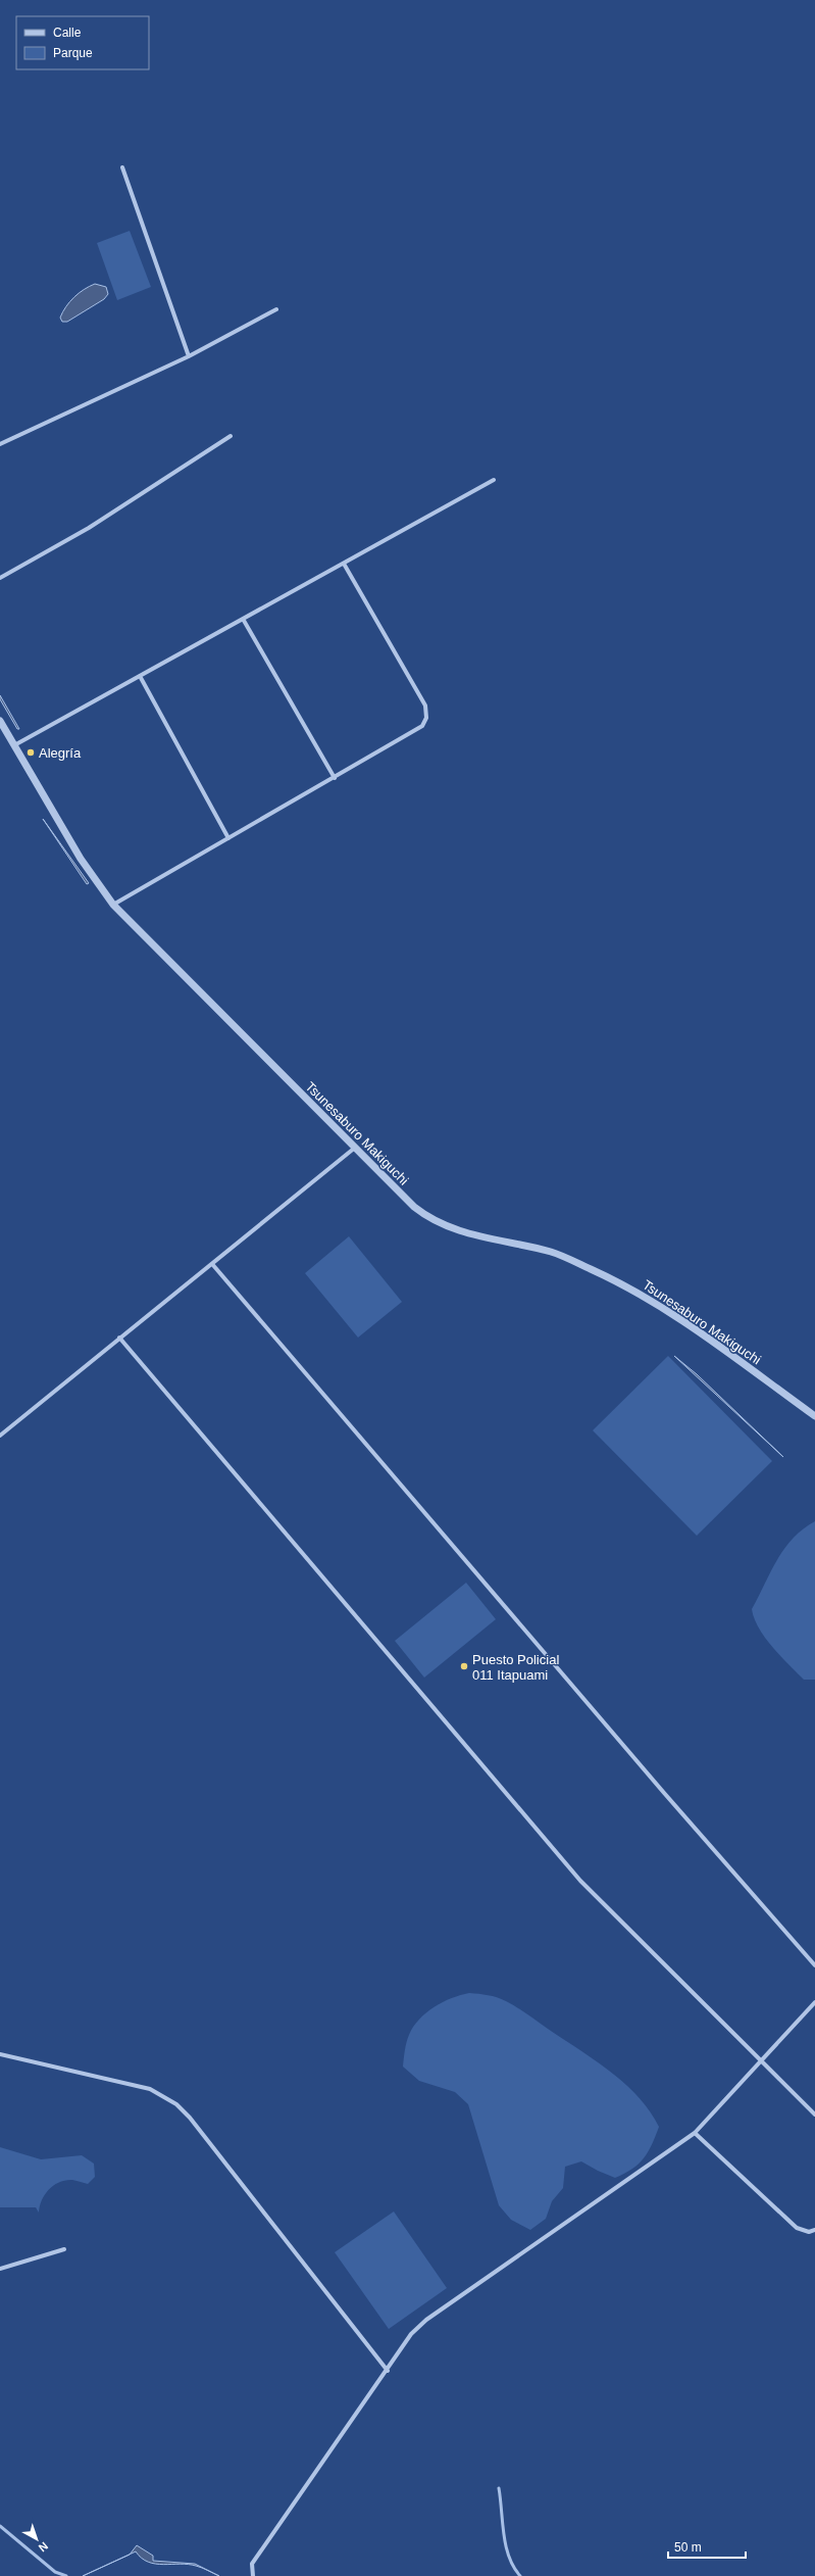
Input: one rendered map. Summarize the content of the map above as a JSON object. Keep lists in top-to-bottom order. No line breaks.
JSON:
{"streets":{"street":["Tsunesaburo Makiguchi"]},"places":["Alegría","Puesto Policial 011 Itapuami"],"legend":["Calle","Parque"],"scale_bar":"50 m","north":"bottom right"}
